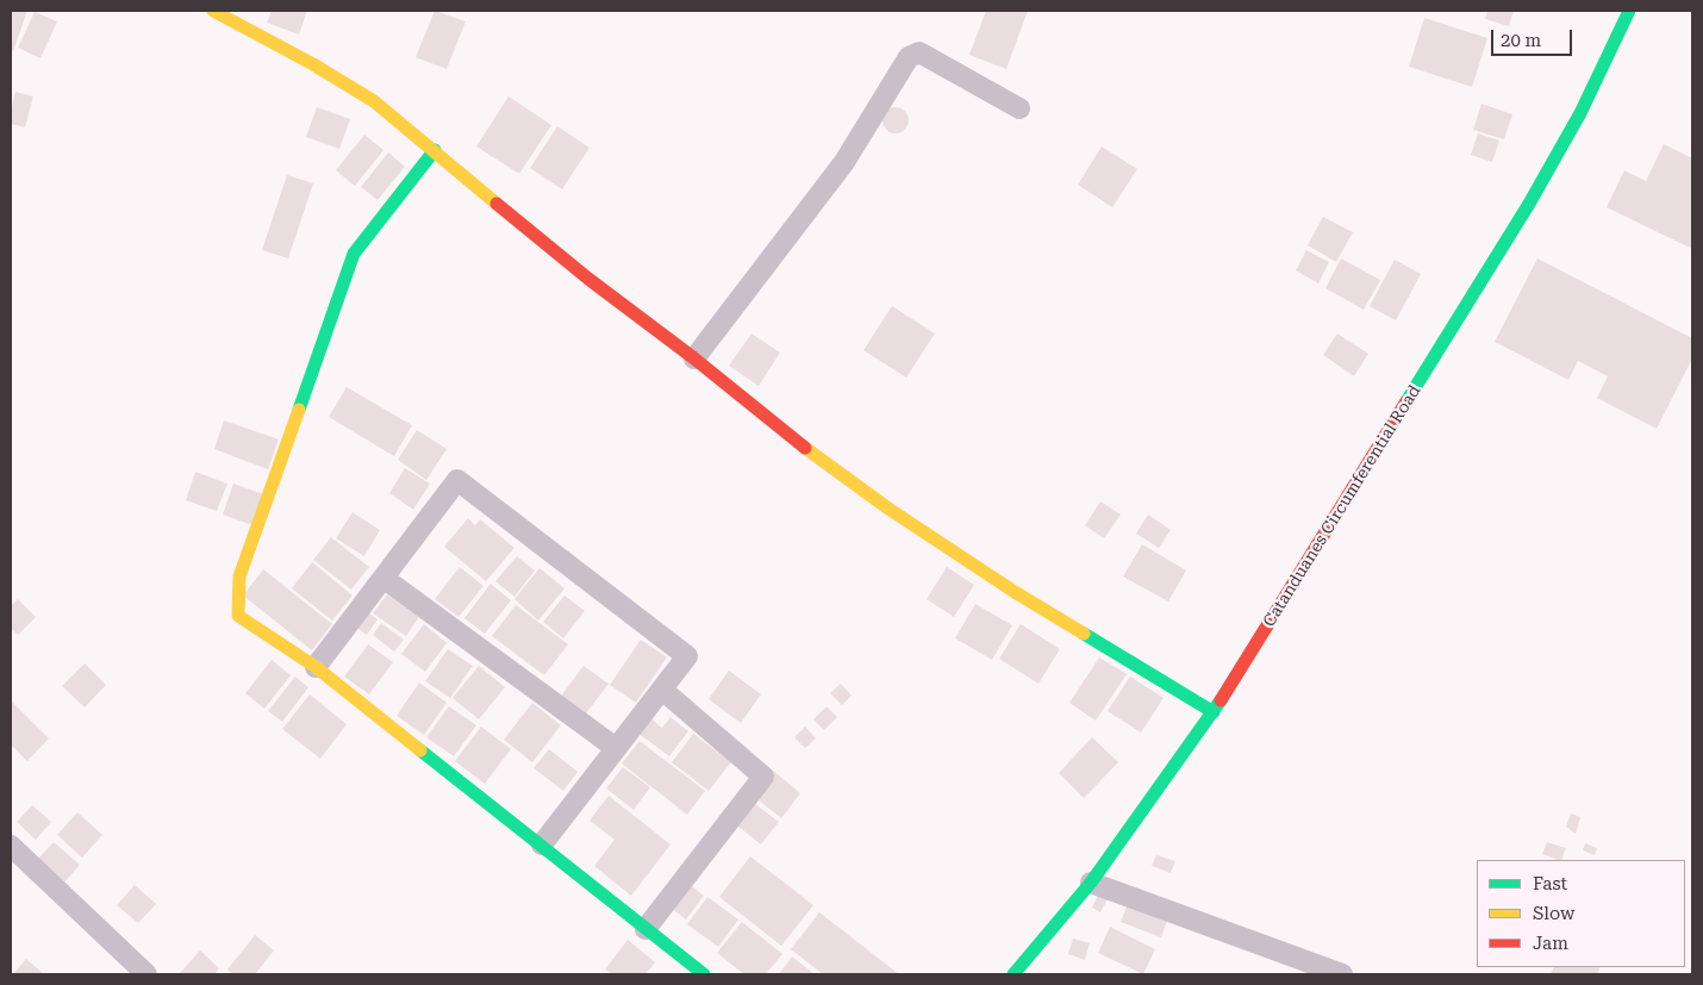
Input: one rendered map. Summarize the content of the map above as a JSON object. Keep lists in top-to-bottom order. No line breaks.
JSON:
{"streets":{"street":["Catanduanes Circumferential Road"]},"legend":["Fast","Slow","Jam"],"scale_bar":"20 m"}
